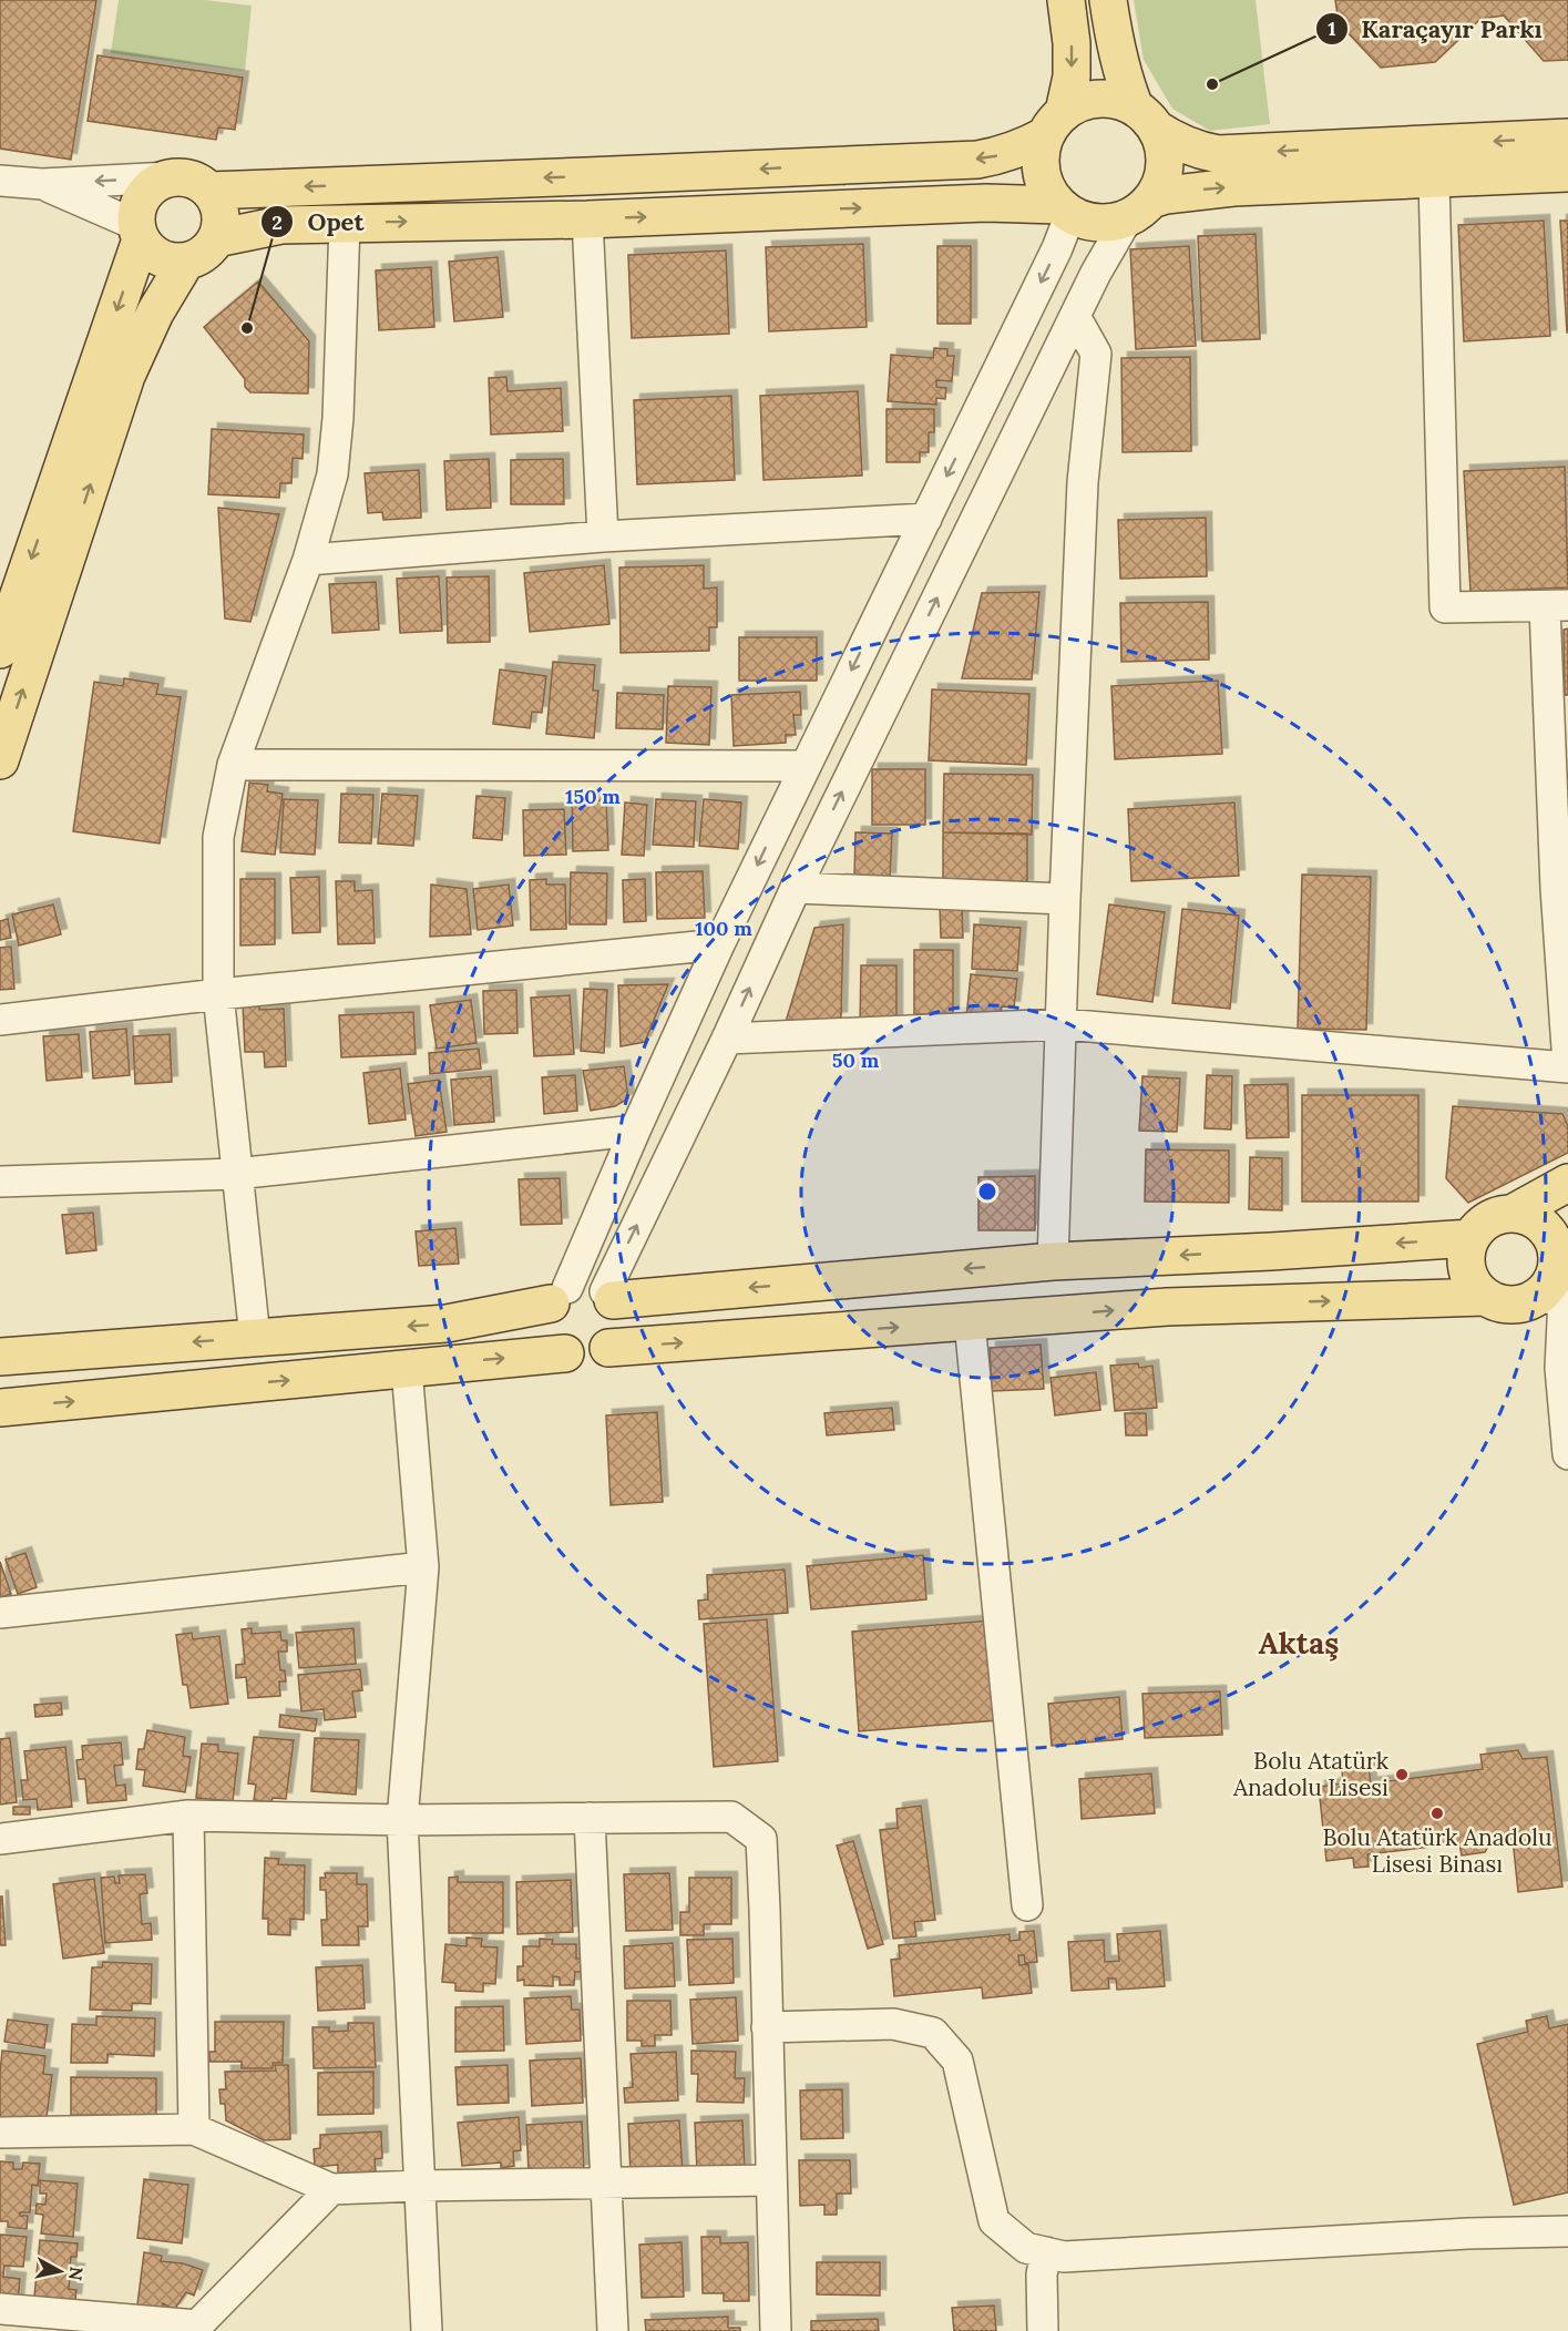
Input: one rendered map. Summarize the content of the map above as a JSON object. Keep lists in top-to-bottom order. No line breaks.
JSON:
{"districts":["Aktaş"],"places":["Karaçayır Parkı","Opet","Bolu Atatürk Anadolu Lisesi","Bolu Atatürk Anadolu Lisesi Binası"],"north":"right","rings":["150 m","100 m","50 m"]}
